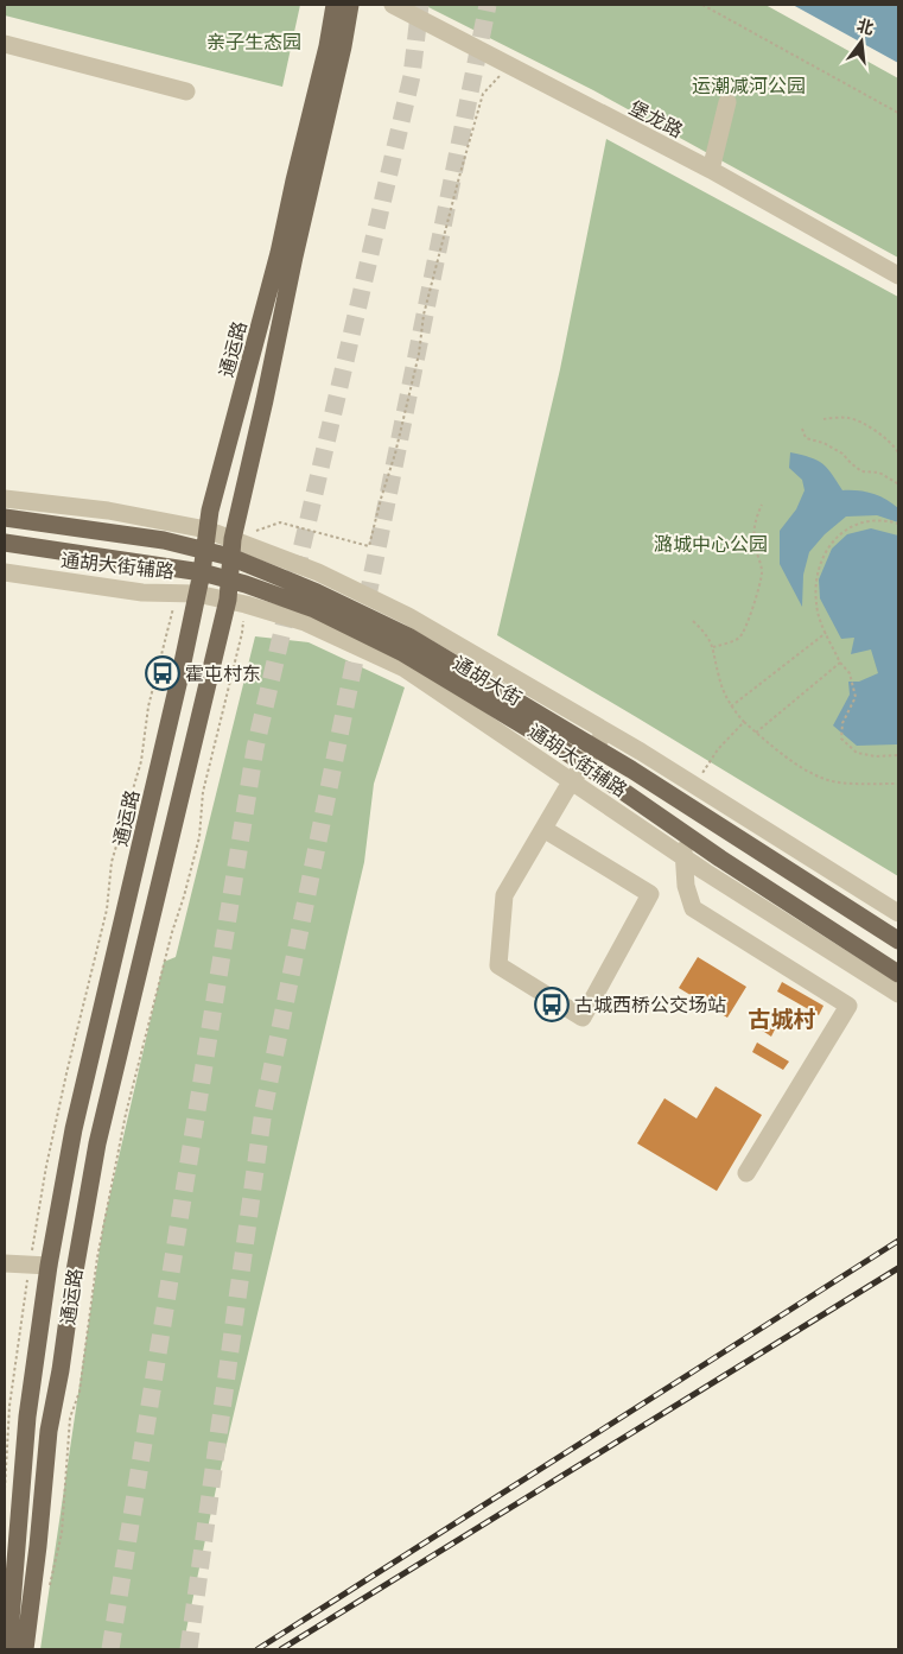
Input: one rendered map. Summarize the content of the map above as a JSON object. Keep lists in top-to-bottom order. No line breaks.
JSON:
{"streets":{"main road":["通运路","通胡大街"],"street":["堡龙路","通胡大街辅路"]},"crossings":[["通运路","通胡大街辅路"],["通运路","通胡大街"],["通胡大街辅路","通胡大街"]],"districts":["古城村"],"parks":["亲子生态园","运潮减河公园","潞城中心公园"],"places":{"bus stop":["霍屯村东","古城西桥公交场站"]},"north":"top"}
